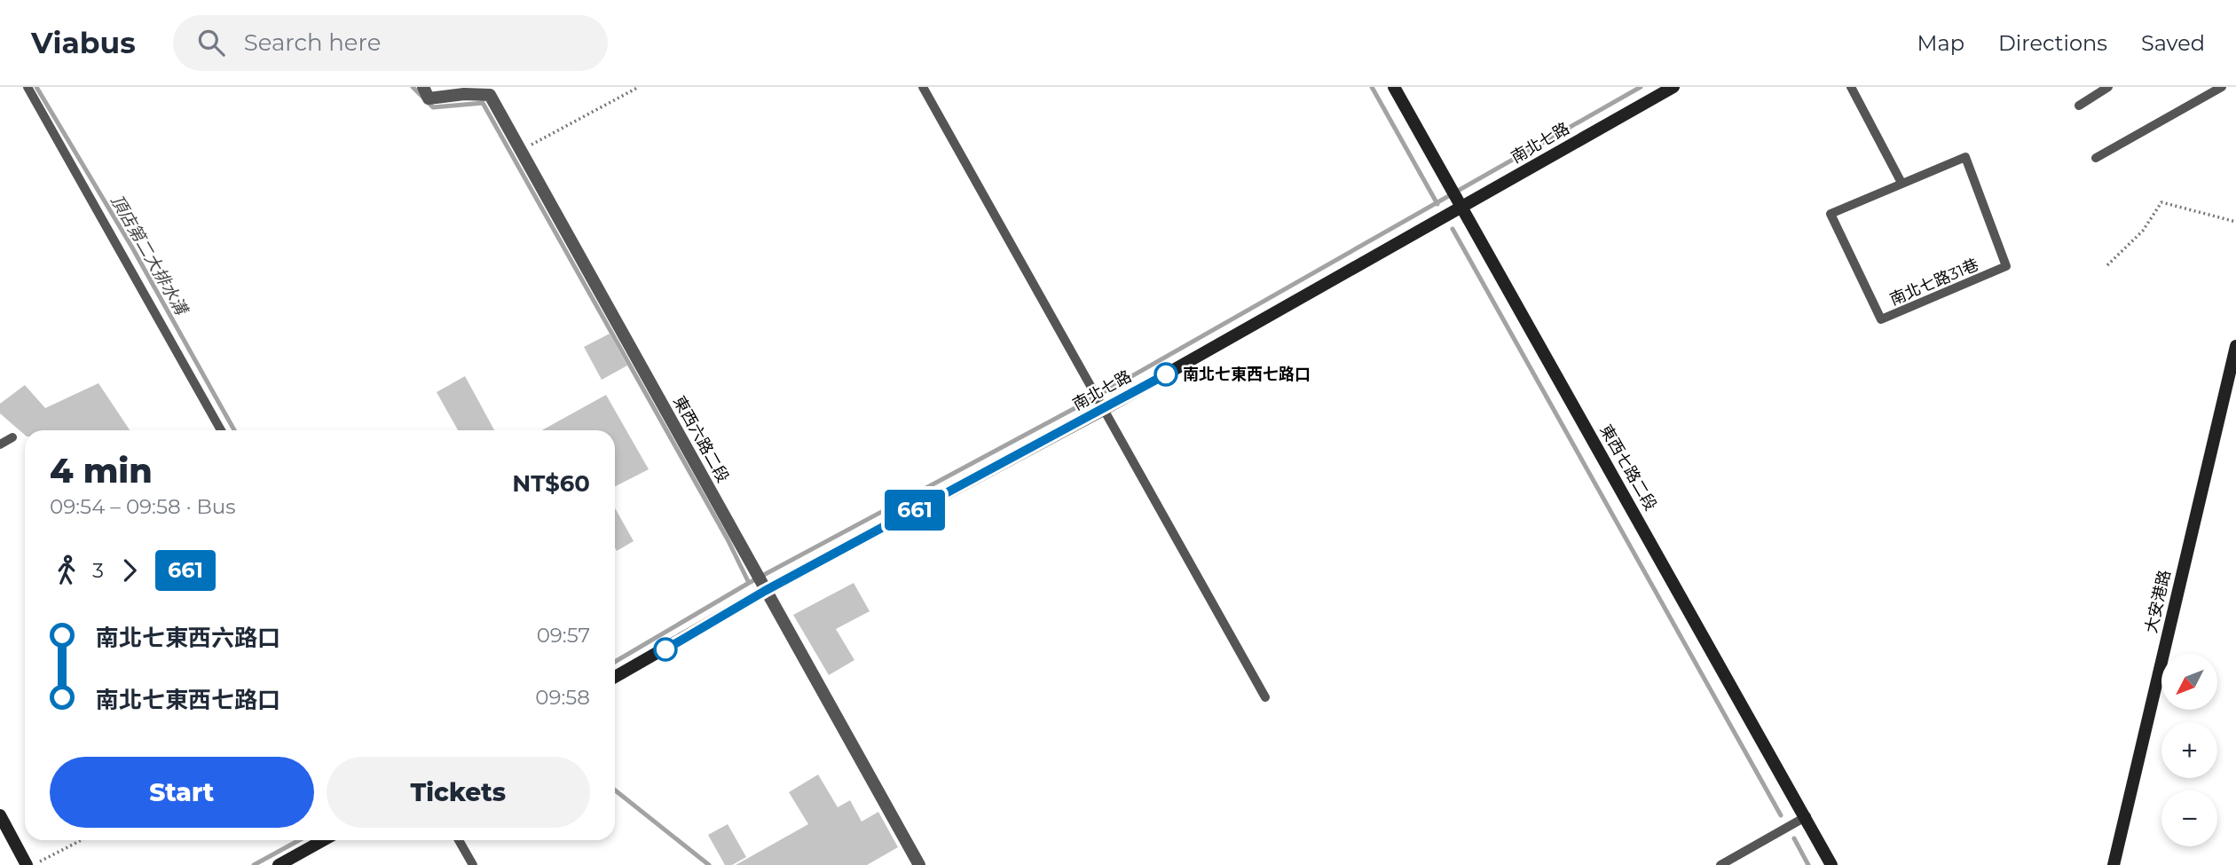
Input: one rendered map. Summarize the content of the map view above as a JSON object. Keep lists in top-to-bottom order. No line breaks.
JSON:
{"streets":{"street":["南北七路","東西六路二段","東西七路二段","大安港路"],"lane":["南北七路31巷"]},"crossings":[["南北七路","東西六路二段"],["南北七路","東西七路二段"]],"water":["頂店第二大排水溝"],"places":["南北七東西七路口"],"lines":["bus line 661"],"north":"bottom left","page":{"header":"Viabus","search":"Search here","nav":["Map","Directions","Saved"],"on_map":"661","heading":["4 min","09:54 – 09:58 · Bus","NT$60"],"legs":["3","661"],"list":[{"name":"南北七東西六路口","value":"09:57"},{"name":"南北七東西七路口","value":"09:58"}],"map_buttons":["+","−"],"buttons":["Start","Tickets"]}}
